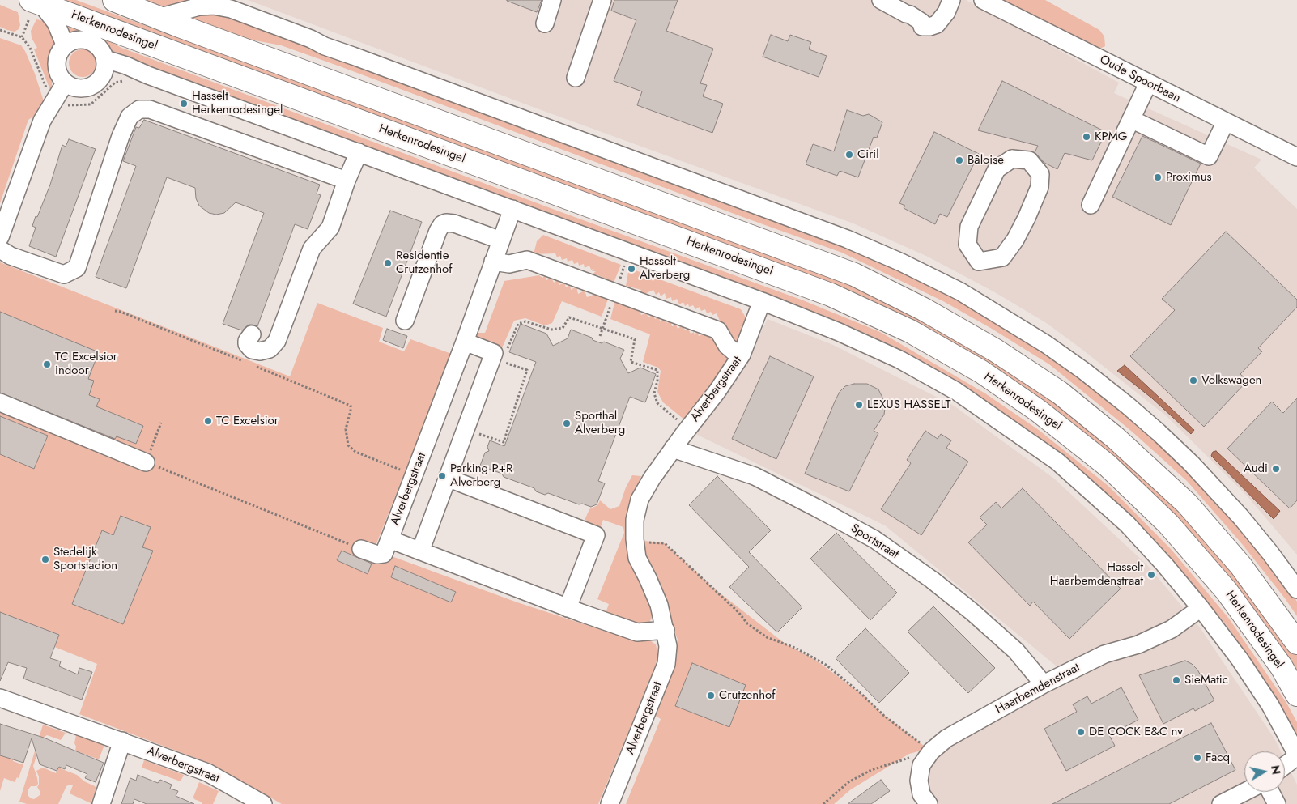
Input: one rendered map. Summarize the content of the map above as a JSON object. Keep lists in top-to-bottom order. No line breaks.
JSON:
{"streets":{"highway":["Herkenrodesingel"],"street":["Oude Spoorbaan","Alverbergstraat","Sportstraat","Haarbemdenstraat"]},"crossings":[["Alverbergstraat","Sportstraat"],["Sportstraat","Haarbemdenstraat"]],"places":["Hasselt Herkenrodesingel","KPMG","Ciril","Bâloise","Proximus","Residentie Crutzenhof","Hasselt Alverberg","TC Excelsior indoor","Volkswagen","LEXUS HASSELT","TC Excelsior","Sporthal Alverberg","Audi","Parking P+R Alverberg","Stedelijk Sportstadion","Hasselt Haarbemdenstraat","SieMatic","Crutzenhof","DE COCK E&C nv","Facq"],"north":"right"}
